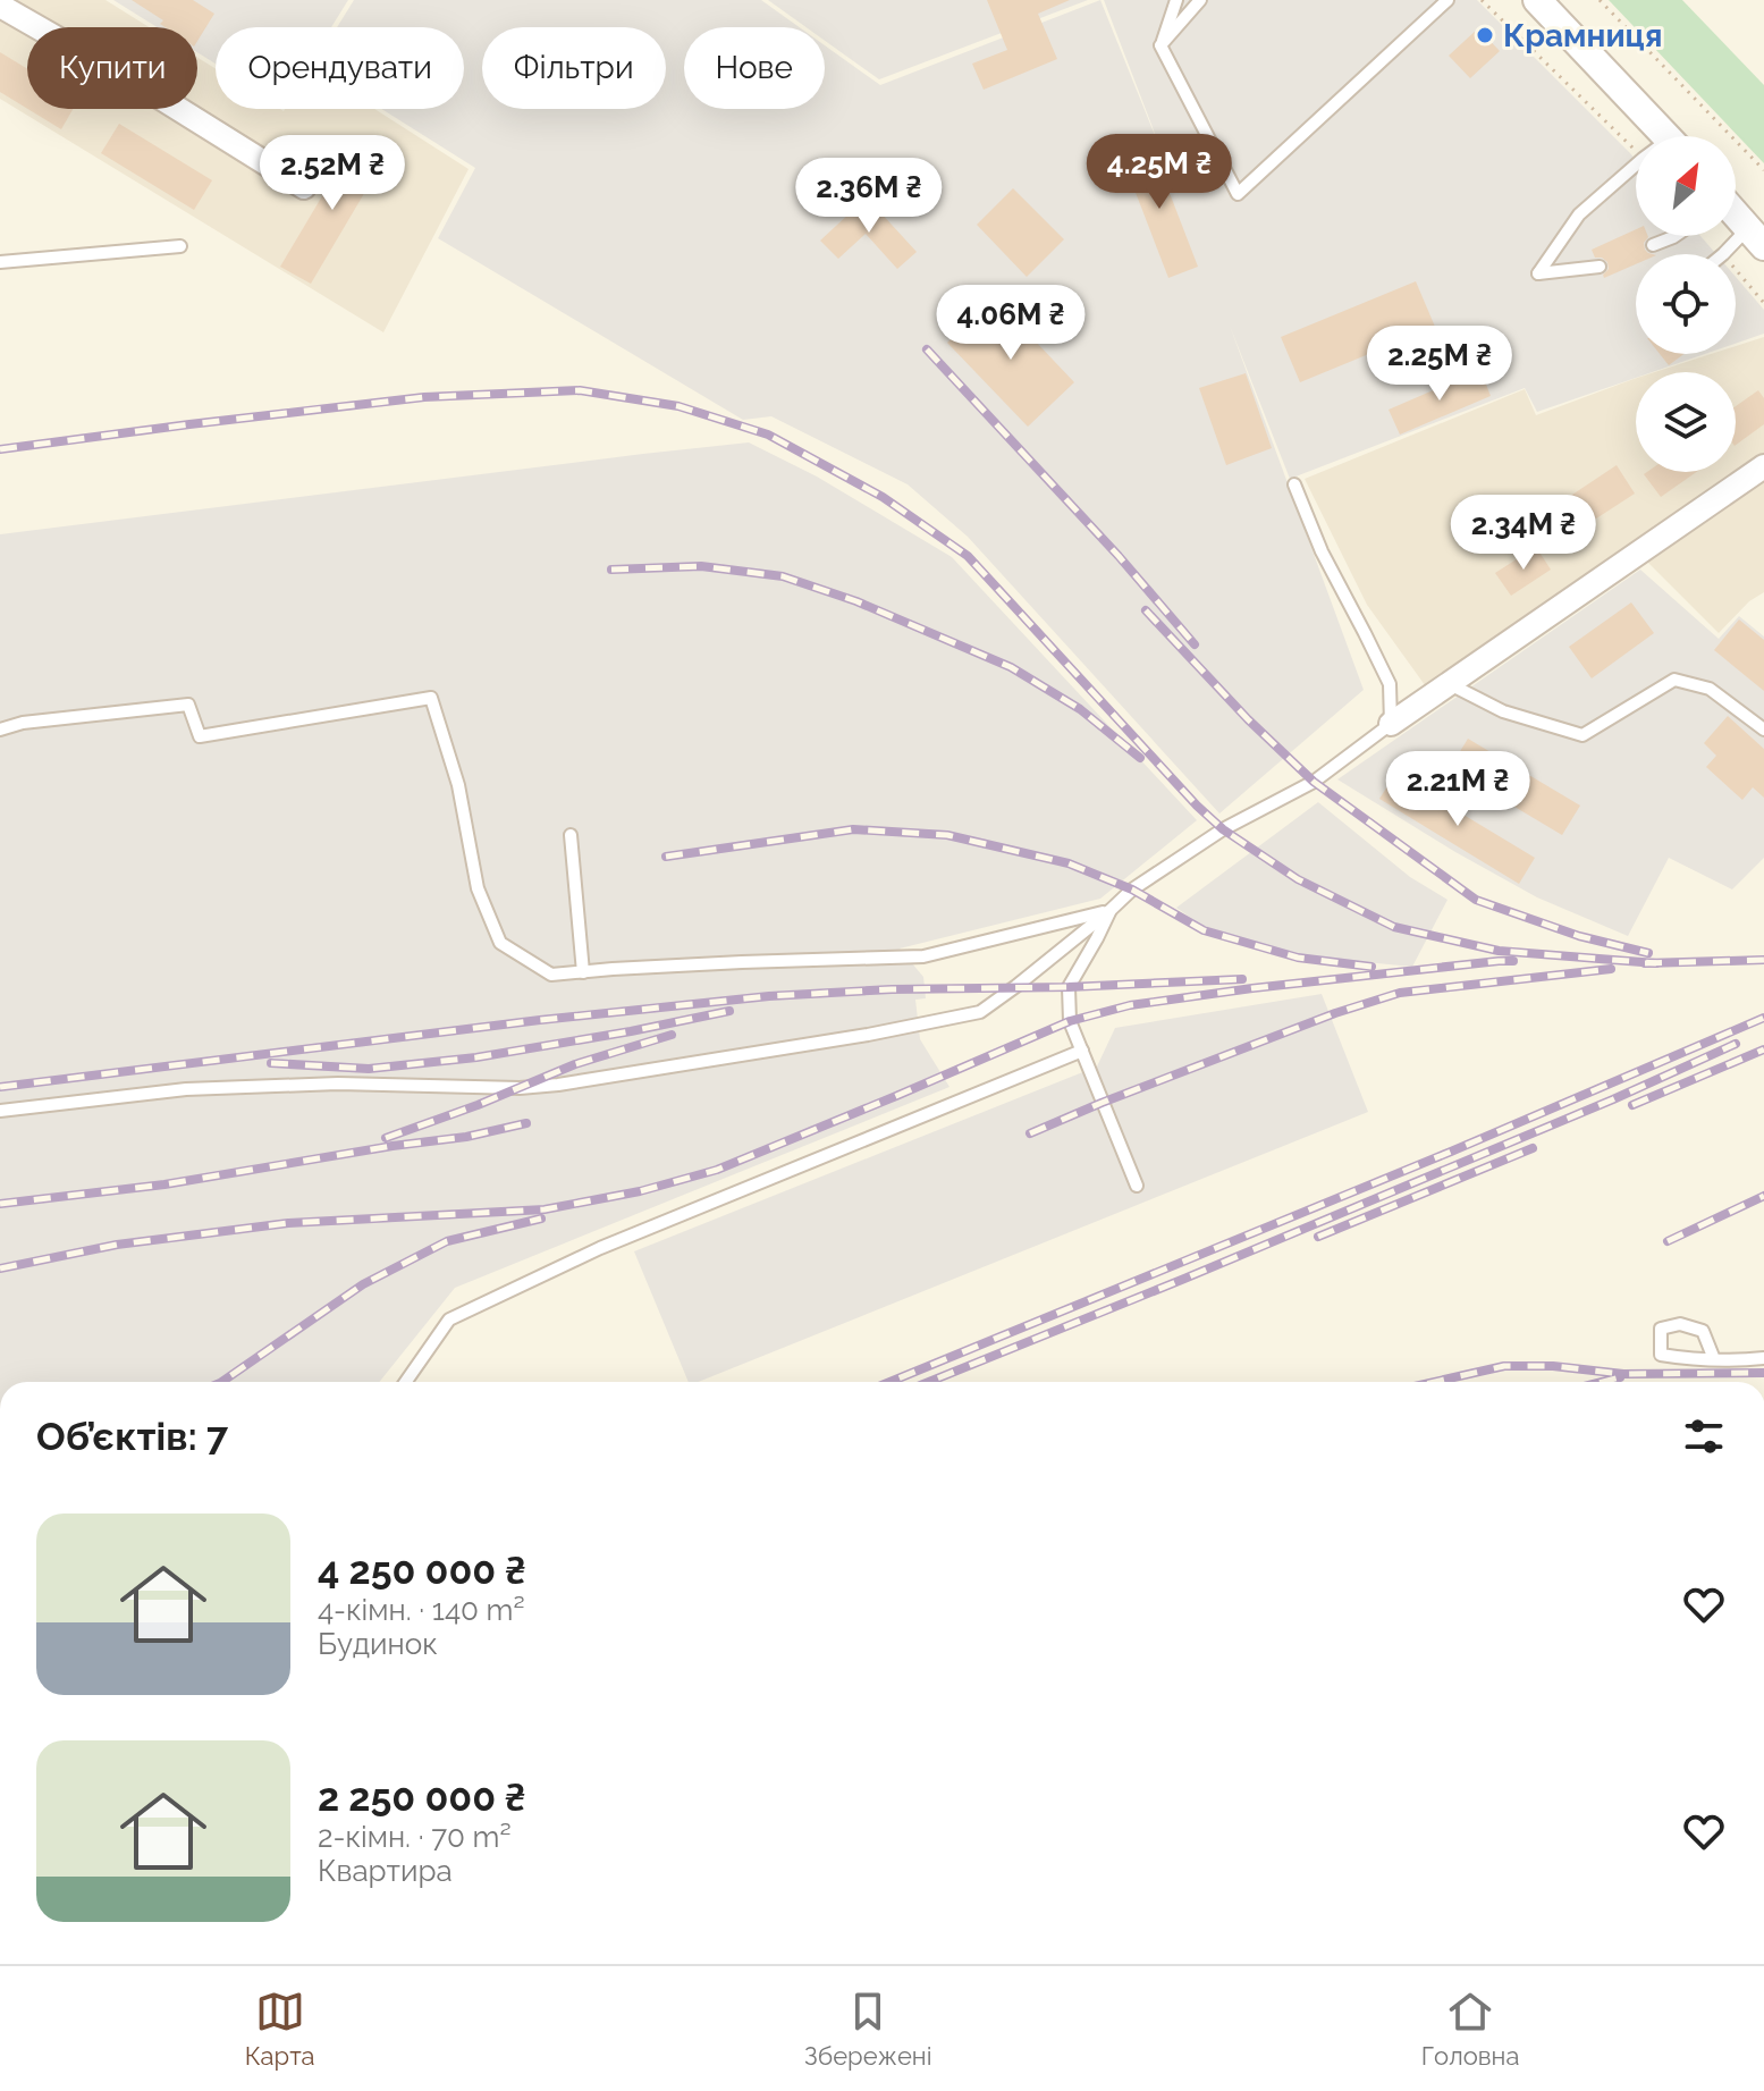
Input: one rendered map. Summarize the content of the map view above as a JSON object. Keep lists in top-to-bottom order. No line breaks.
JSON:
{"places":["Крамниця"],"north":"top right","page":{"chip":["Купити","Орендувати","Фільтри","Нове"],"price":["4.25M ₴","2.52M ₴","2.36M ₴","4.06M ₴","2.25M ₴","2.34M ₴","2.21M ₴"],"heading":"Об’єктів: 7","list":[{"name":"4 250 000 ₴","note":"4-кімн. · 140 m² · Будинок"},{"name":"2 250 000 ₴","note":"2-кімн. · 70 m² · Квартира"}],"tabs":["Карта","Збережені","Головна"]}}
